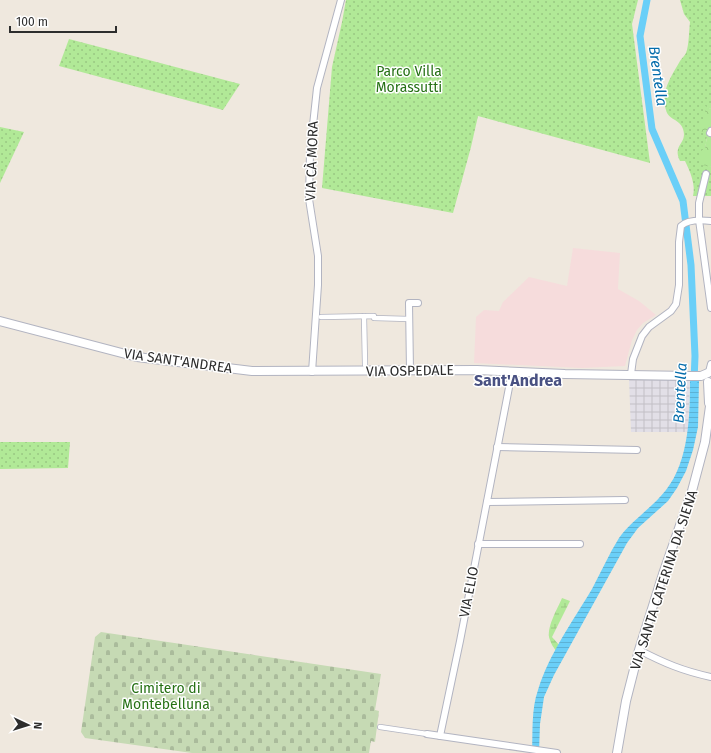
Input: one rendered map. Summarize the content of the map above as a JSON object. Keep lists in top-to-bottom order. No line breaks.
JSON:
{"streets":{"street":["VIA CÀ MORA","VIA SANT'ANDREA","VIA OSPEDALE","VIA SANTA CATERINA DA SIENA","VIA ELIO"]},"crossings":[["VIA CÀ MORA","VIA SANT'ANDREA"],["VIA CÀ MORA","VIA OSPEDALE"],["VIA SANT'ANDREA","VIA OSPEDALE"],["VIA OSPEDALE","VIA SANTA CATERINA DA SIENA"],["VIA OSPEDALE","VIA ELIO"]],"districts":["Sant'Andrea"],"water":["Brentella"],"parks":["Parco Villa Morassutti","Cimitero di Montebelluna"],"scale_bar":"100 m","north":"right"}
